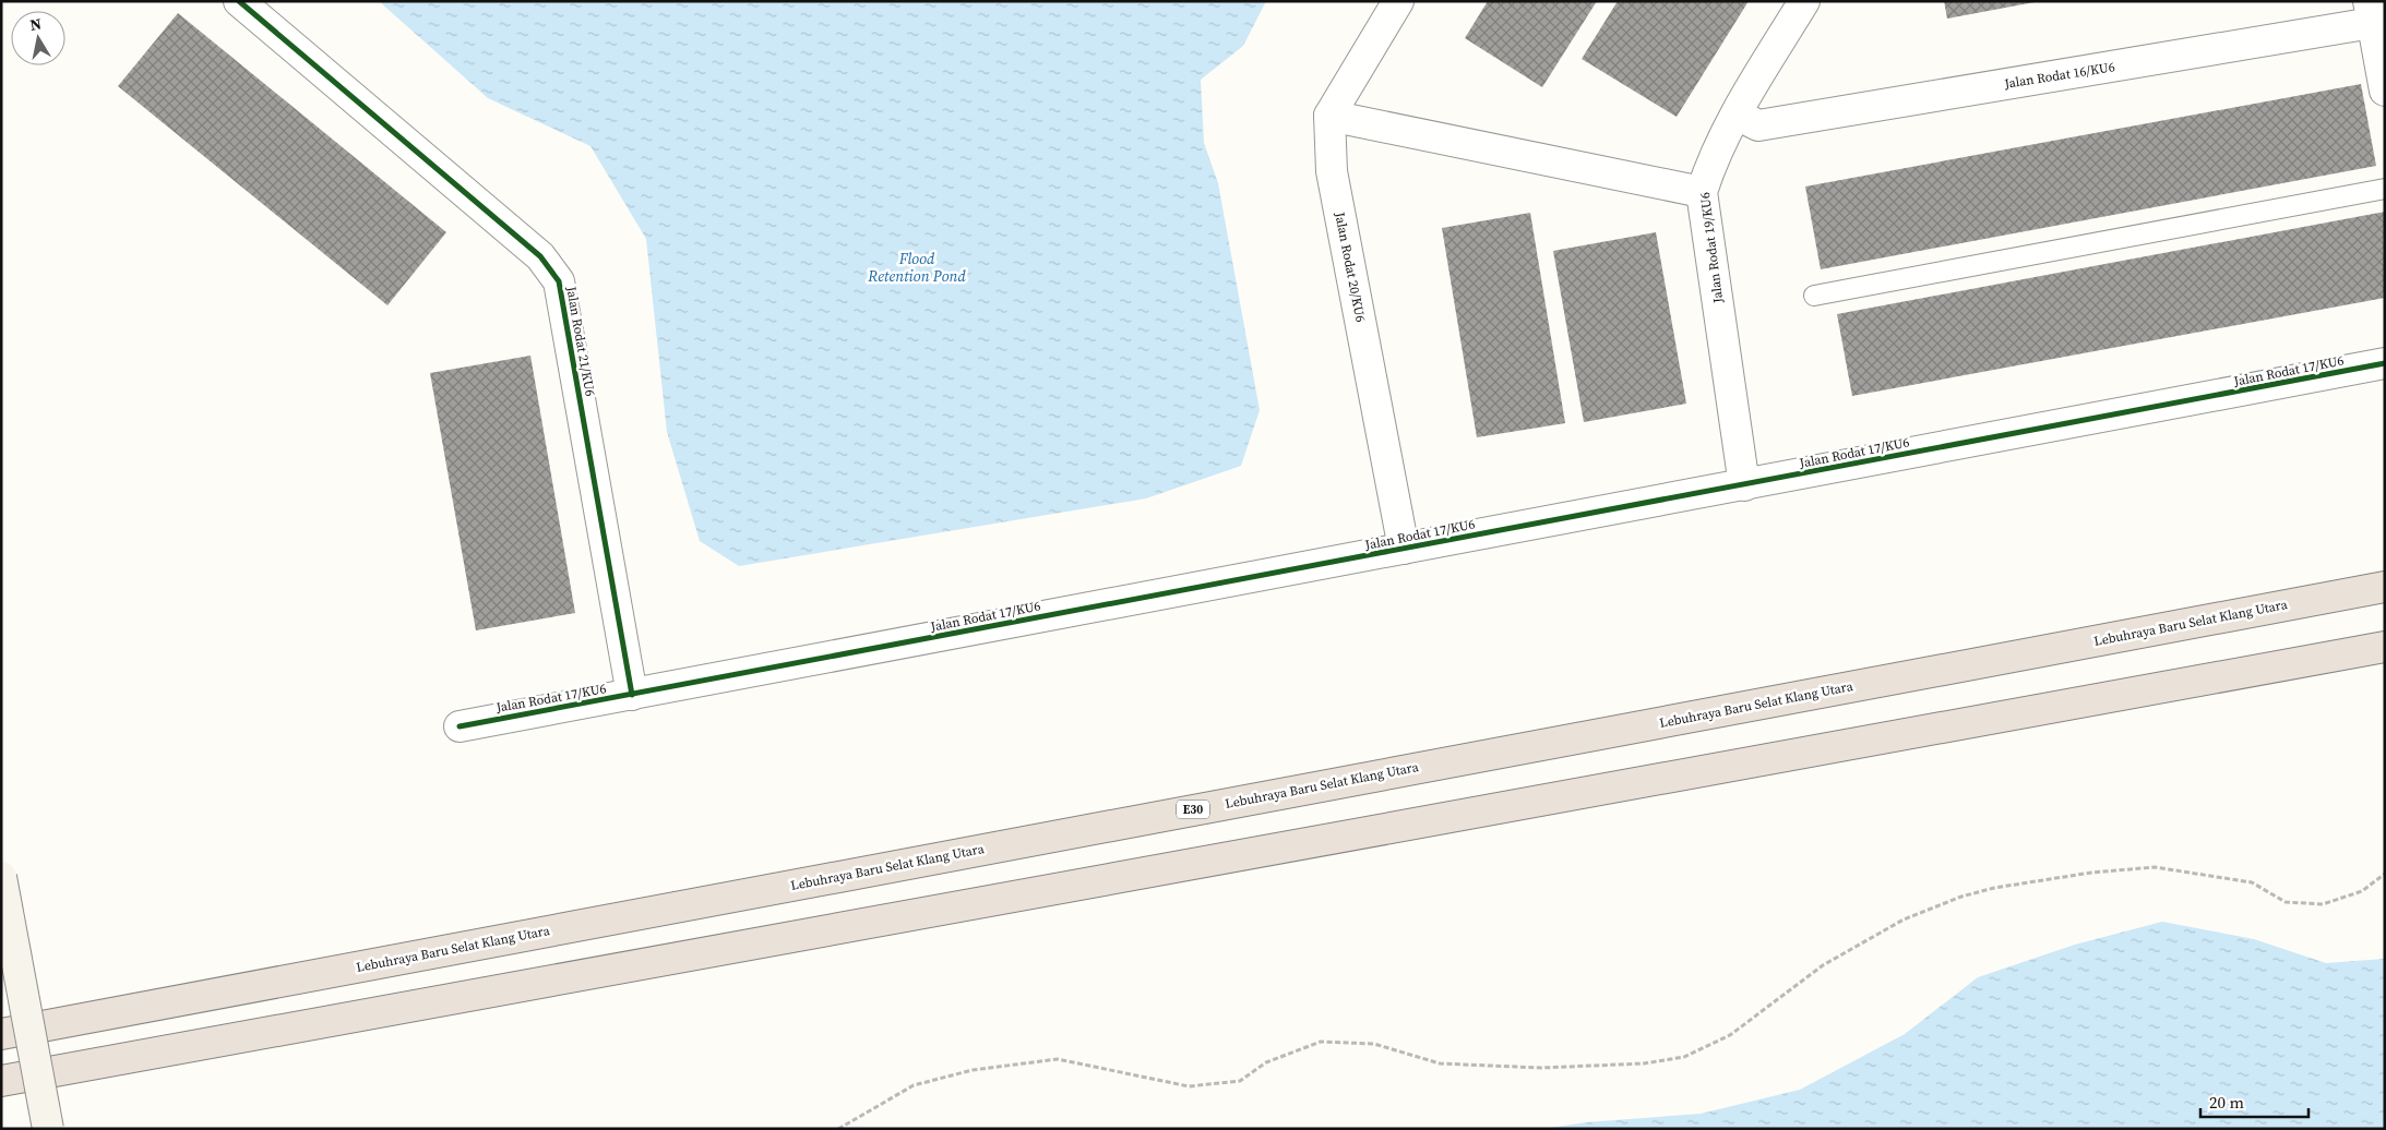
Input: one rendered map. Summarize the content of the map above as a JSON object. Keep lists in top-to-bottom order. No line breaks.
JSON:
{"streets":{"highway":["Lebuhraya Baru Selat Klang Utara","E30"],"street":["Jalan Rodat 16/KU6","Jalan Rodat 19/KU6","Jalan Rodat 20/KU6","Jalan Rodat 21/KU6","Jalan Rodat 17/KU6"]},"crossings":[["Jalan Rodat 16/KU6","Jalan Rodat 19/KU6"],["Jalan Rodat 19/KU6","Jalan Rodat 17/KU6"],["Jalan Rodat 20/KU6","Jalan Rodat 17/KU6"],["Jalan Rodat 21/KU6","Jalan Rodat 17/KU6"]],"water":["Flood Retention Pond"],"scale_bar":"20 m","north":"top"}
